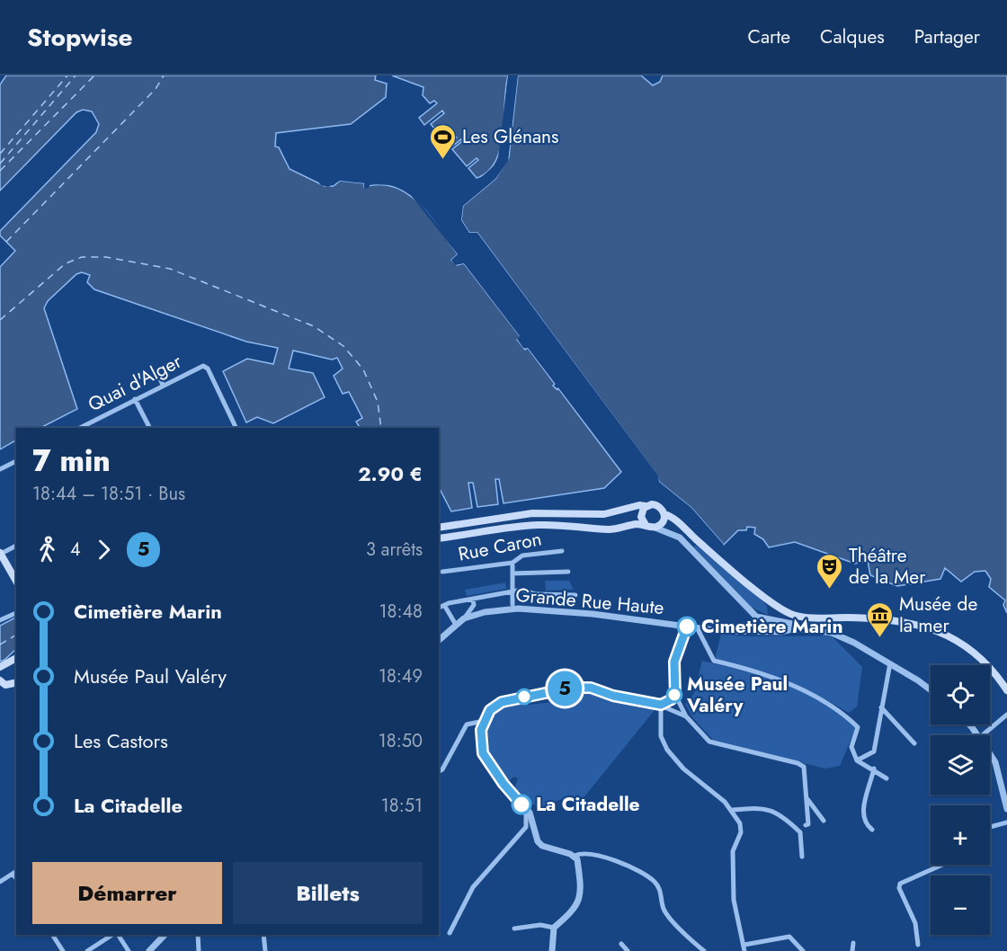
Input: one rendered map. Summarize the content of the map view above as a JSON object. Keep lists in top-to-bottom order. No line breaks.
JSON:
{"streets":{"street":["Quai d'Alger","Rue Caron","Grande Rue Haute"]},"places":{"sports":["Les Glénans"],"theatre":["Théâtre de la Mer"],"other":["Cimetière Marin","Musée Paul Valéry","La Citadelle"],"museum":["Musée de la mer"]},"lines":["bus line 5"],"page":{"header":"Stopwise","nav":["Carte","Calques","Partager"],"on_map":"5","heading":["7 min","18:44 – 18:51 · Bus","2.90 €"],"legs":["4","5","3 arrêts"],"list":[{"name":"Cimetière Marin","value":"18:48"},{"name":"Musée Paul Valéry","value":"18:49"},{"name":"Les Castors","value":"18:50"},{"name":"La Citadelle","value":"18:51"}],"map_buttons":["+","−"],"buttons":["Démarrer","Billets"]}}
